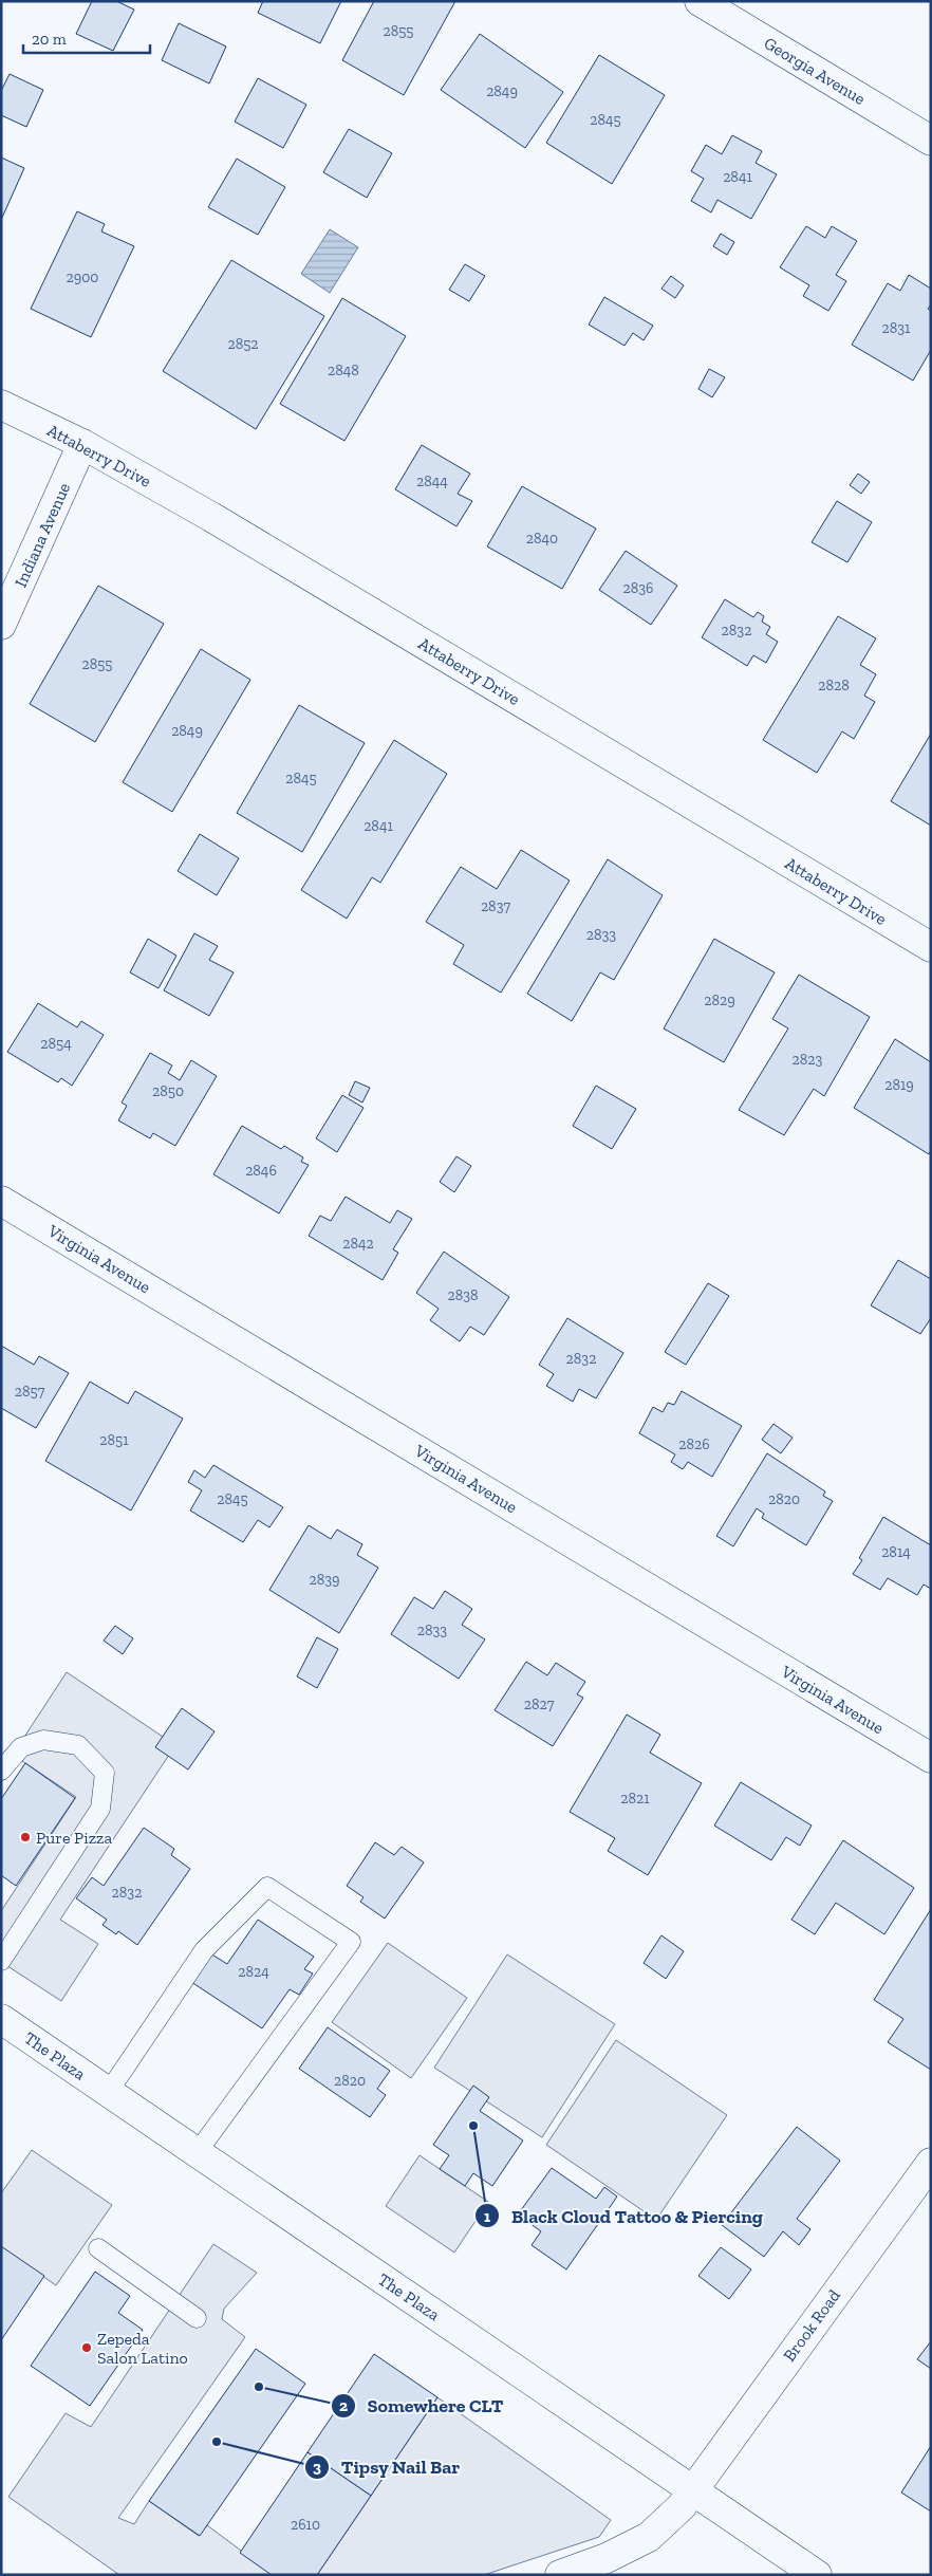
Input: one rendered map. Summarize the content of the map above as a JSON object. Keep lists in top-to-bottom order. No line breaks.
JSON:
{"streets":{"street":["Georgia Avenue","Attaberry Drive","Indiana Avenue","Virginia Avenue","The Plaza","Brook Road"]},"crossings":[["Attaberry Drive","Indiana Avenue"],["The Plaza","Brook Road"]],"places":["Pure Pizza","Black Cloud Tattoo & Piercing","Zepeda Salon Latino","Somewhere CLT","Tipsy Nail Bar"],"house_numbers":["2855","2849","2845","2841","2900","2831","2852","2848","2844","2840","2836","2832","2855","2828","2849","2845","2841","2837","2833","2829","2854","2823","2819","2850","2846","2842","2838","2832","2857","2851","2826","2845","2820","2814","2839","2833","2827","2821","2832","2824","2820","2610"],"scale_bar":"20 m"}
